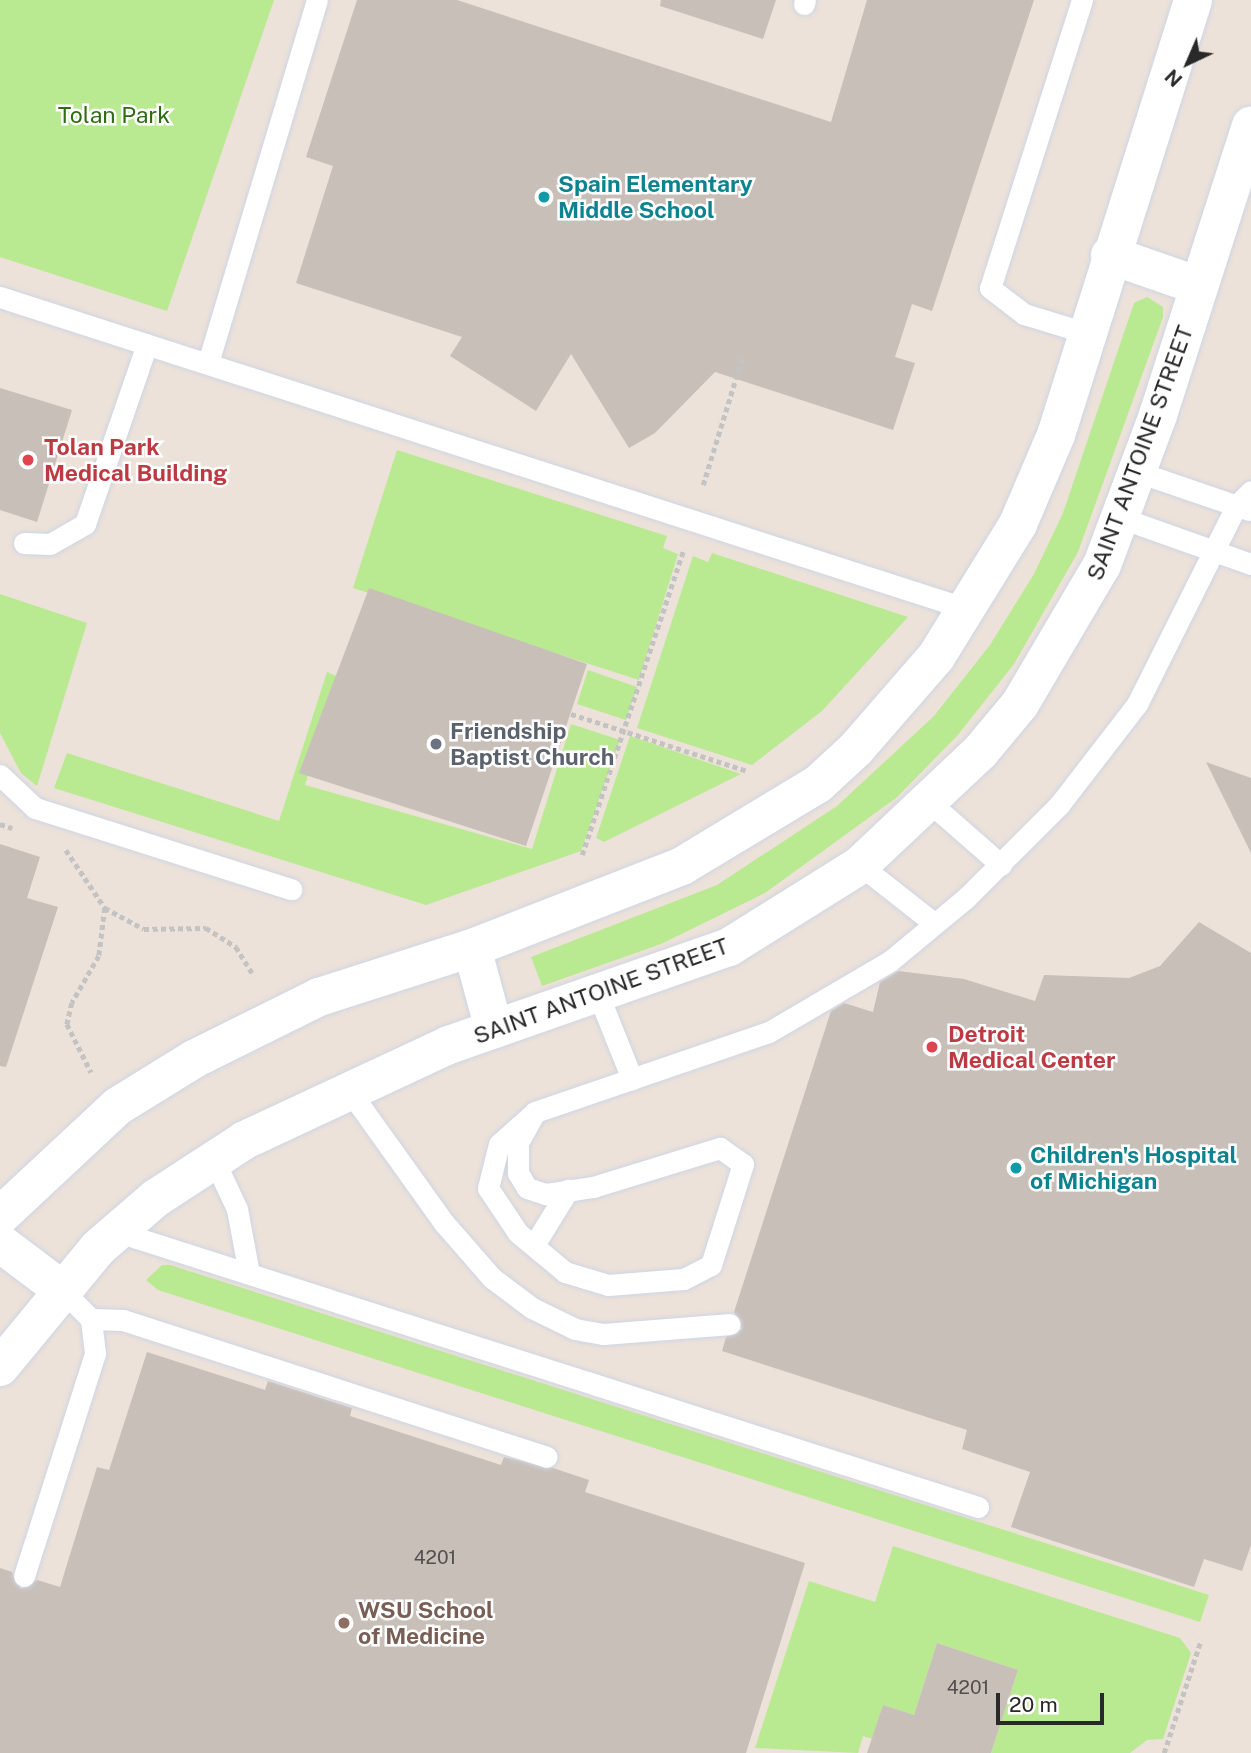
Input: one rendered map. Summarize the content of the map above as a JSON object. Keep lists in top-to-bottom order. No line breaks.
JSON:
{"streets":{"street":["SAINT ANTOINE STREET"]},"parks":["Tolan Park"],"places":["Spain Elementary Middle School","Tolan Park Medical Building","Friendship Baptist Church","Detroit Medical Center","Children's Hospital of Michigan","WSU School of Medicine"],"house_numbers":["4201","4201"],"scale_bar":"20 m","north":"bottom left"}
